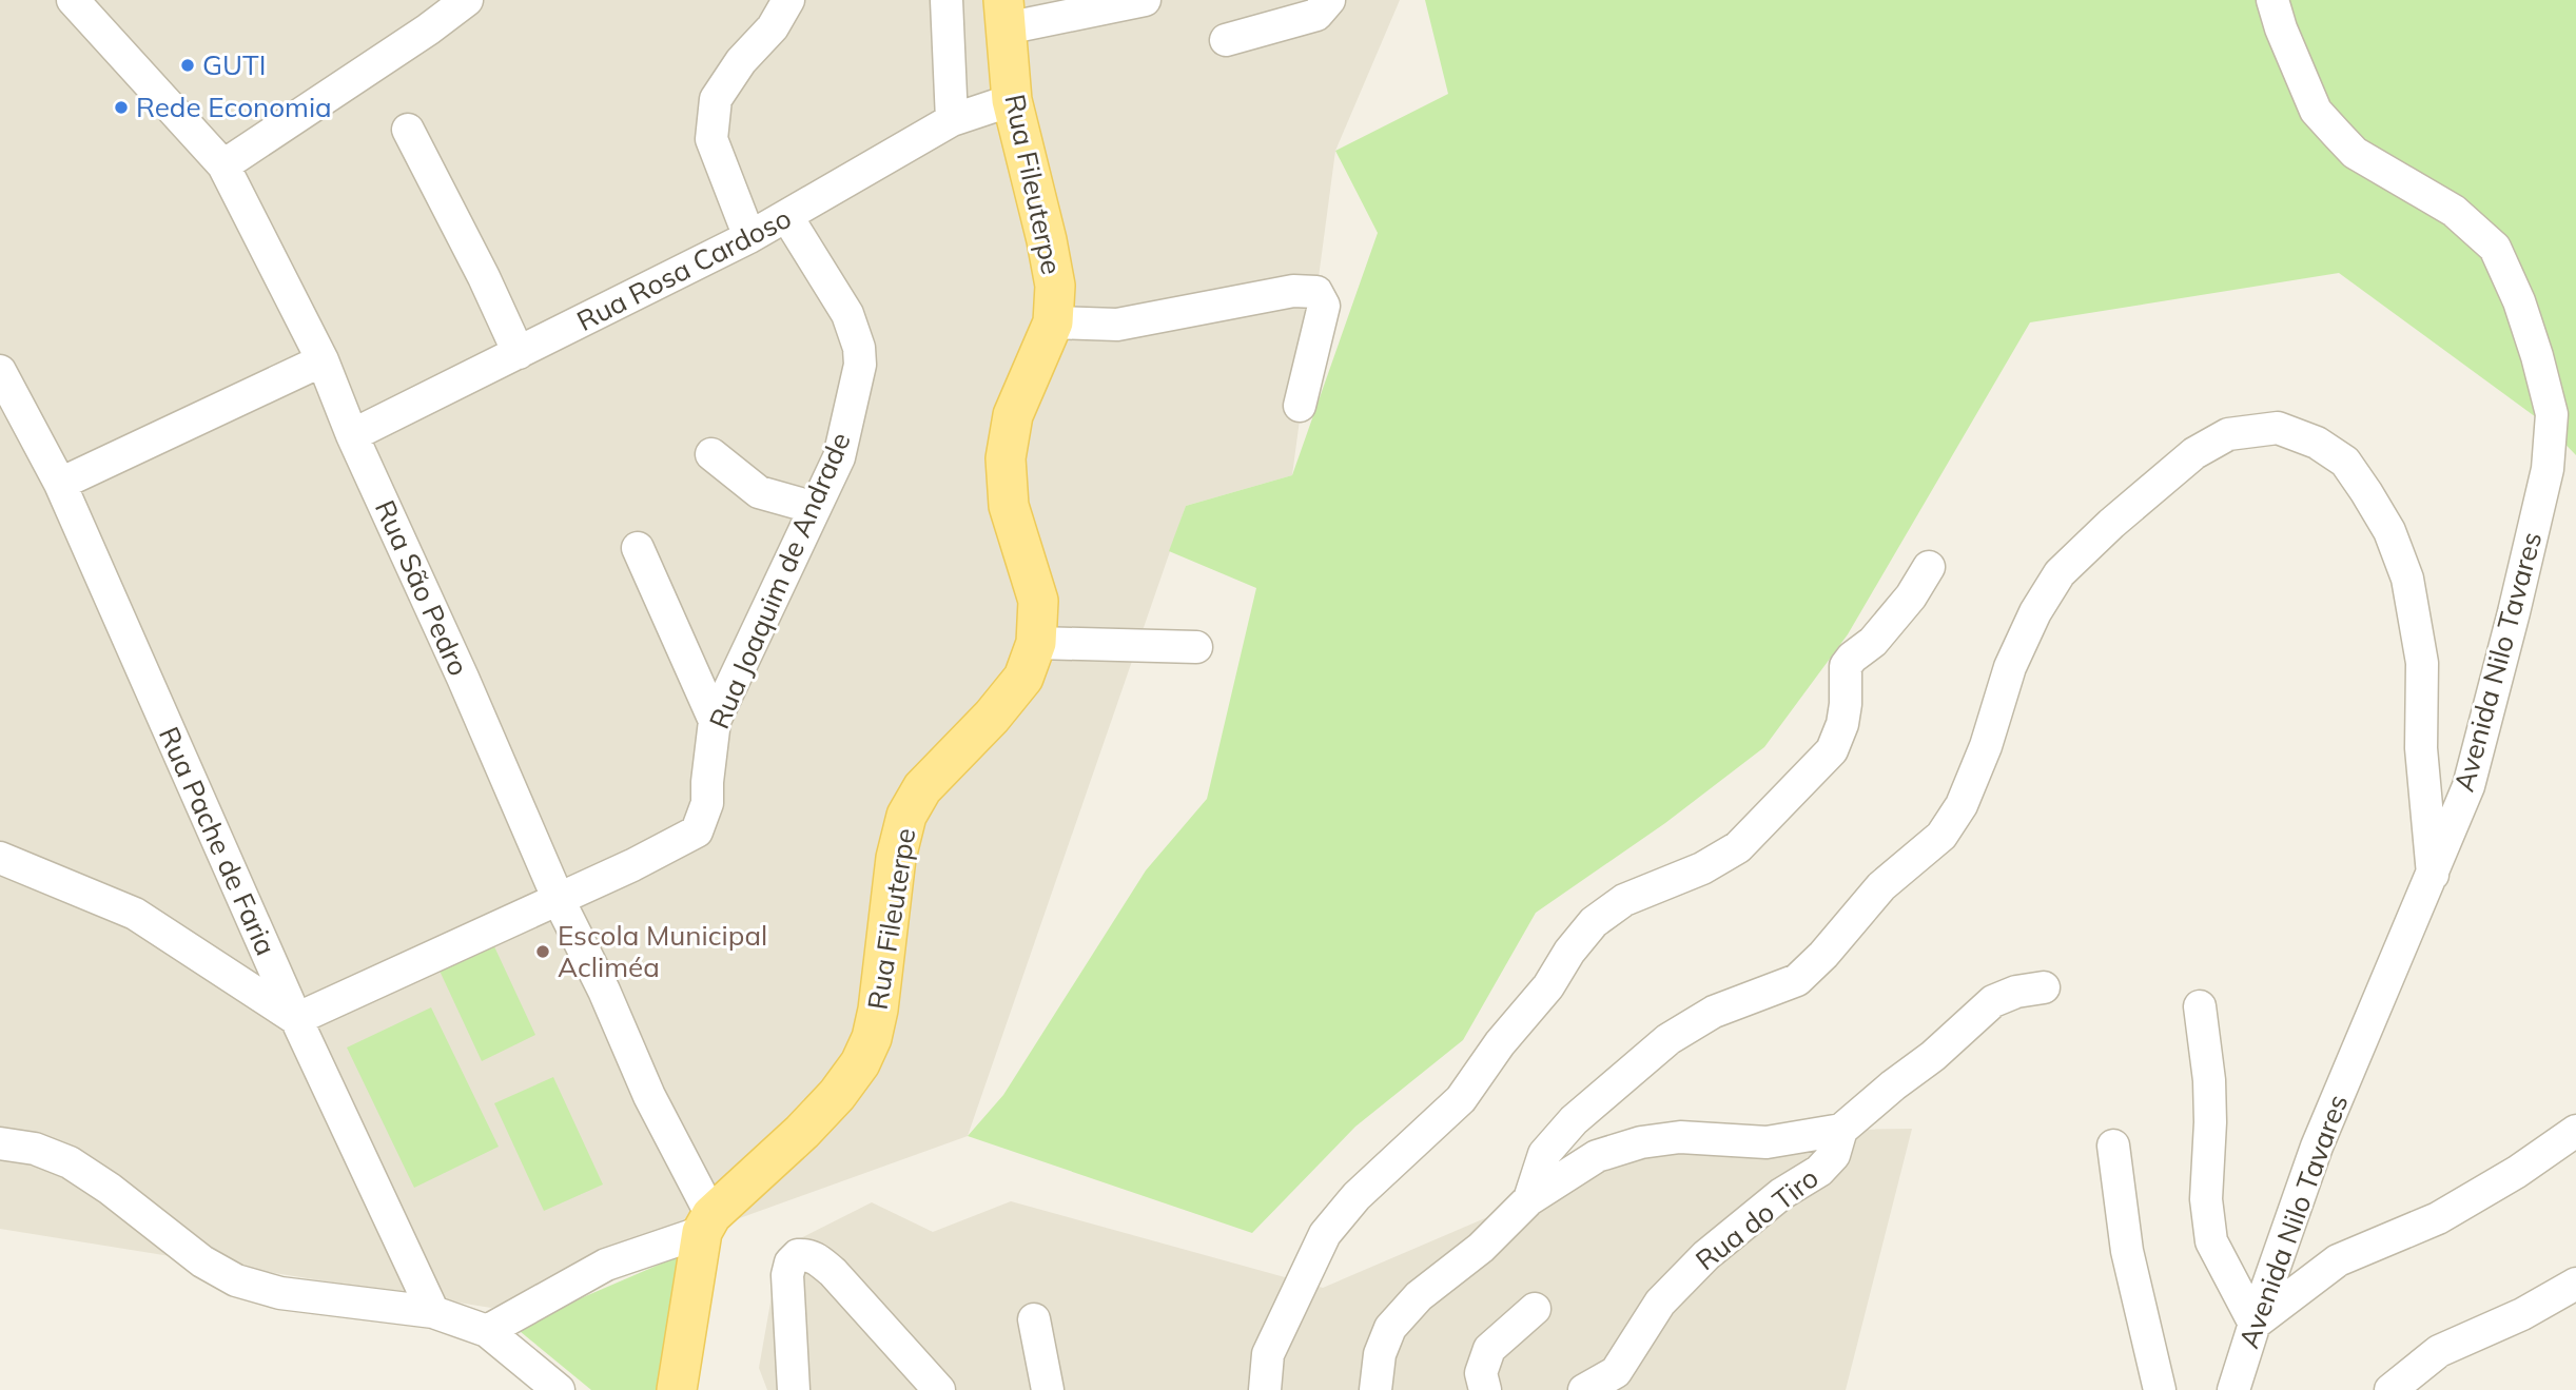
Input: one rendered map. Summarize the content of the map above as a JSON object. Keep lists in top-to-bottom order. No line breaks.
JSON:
{"streets":{"main road":["Rua Fileuterpe"],"street":["Rua Rosa Cardoso","Rua Joaquim de Andrade","Rua São Pedro","Avenida Nilo Tavares","Rua Pache de Faria","Rua do Tiro"]},"crossings":[["Rua Fileuterpe","Rua Rosa Cardoso"],["Rua Fileuterpe","Rua São Pedro"],["Rua Rosa Cardoso","Rua Joaquim de Andrade"],["Rua Rosa Cardoso","Rua São Pedro"],["Rua Joaquim de Andrade","Rua São Pedro"],["Rua Joaquim de Andrade","Rua Pache de Faria"]],"places":["GUTI","Rede Economia","Escola Municipal Acliméa"]}
